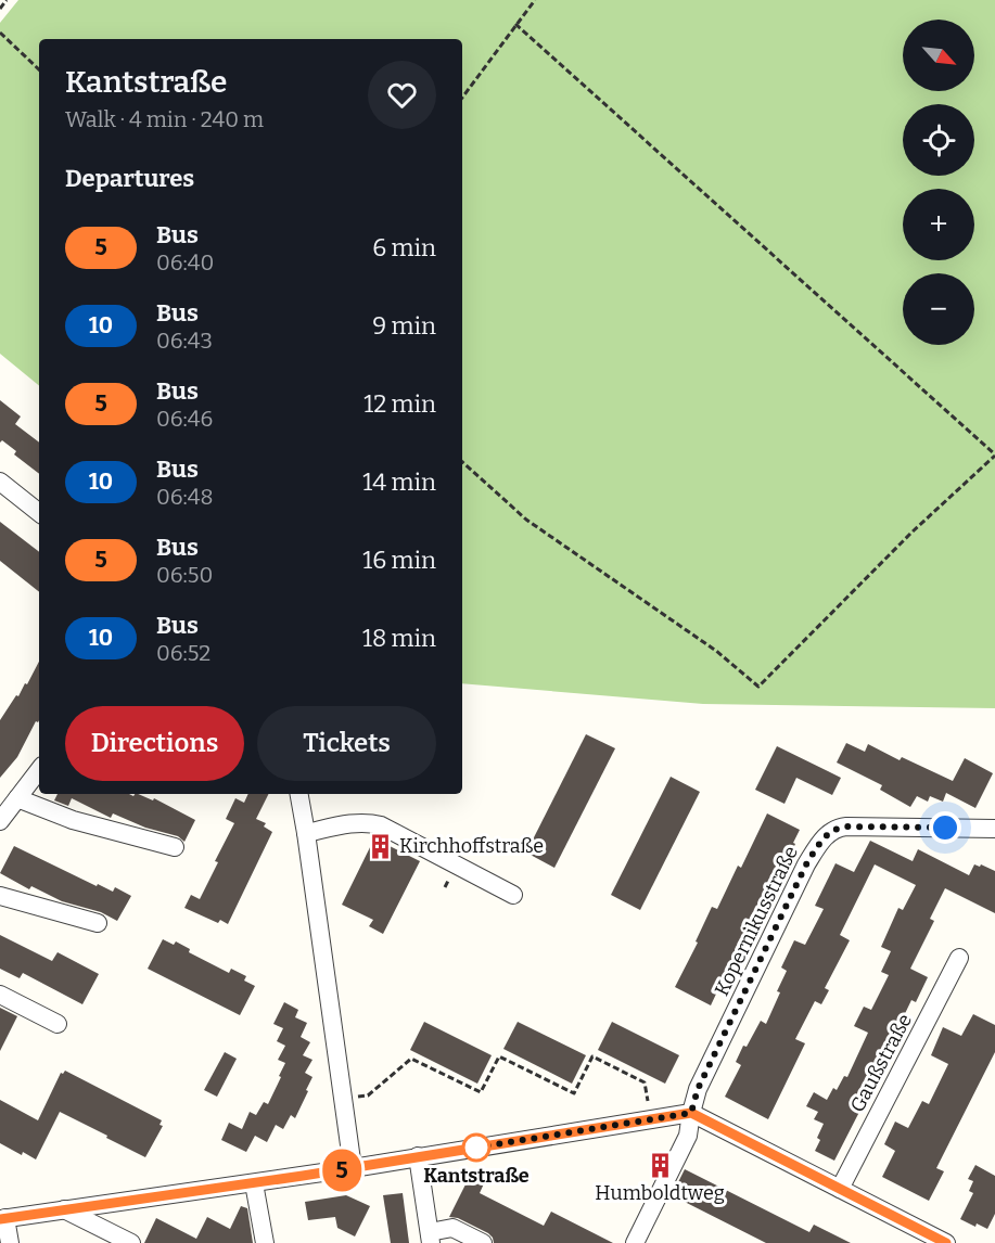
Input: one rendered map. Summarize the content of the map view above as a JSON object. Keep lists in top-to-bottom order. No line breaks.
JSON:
{"streets":{"street":["Kopernikusstraße","Gaußstraße"]},"places":{"building":["Kirchhoffstraße","Humboldtweg"],"other":["Kantstraße"]},"lines":["bus line 5"],"north":"bottom right","page":{"on_map":"5","map_buttons":["+","−"],"heading":[["Kantstraße","Walk · 4 min · 240 m"],"Departures"],"list":[{"mark":"5","name":"Bus","note":"06:40","value":"6 min"},{"mark":"10","name":"Bus","note":"06:43","value":"9 min"},{"mark":"5","name":"Bus","note":"06:46","value":"12 min"},{"mark":"10","name":"Bus","note":"06:48","value":"14 min"},{"mark":"5","name":"Bus","note":"06:50","value":"16 min"},{"mark":"10","name":"Bus","note":"06:52","value":"18 min"}],"buttons":["Directions","Tickets"]}}
